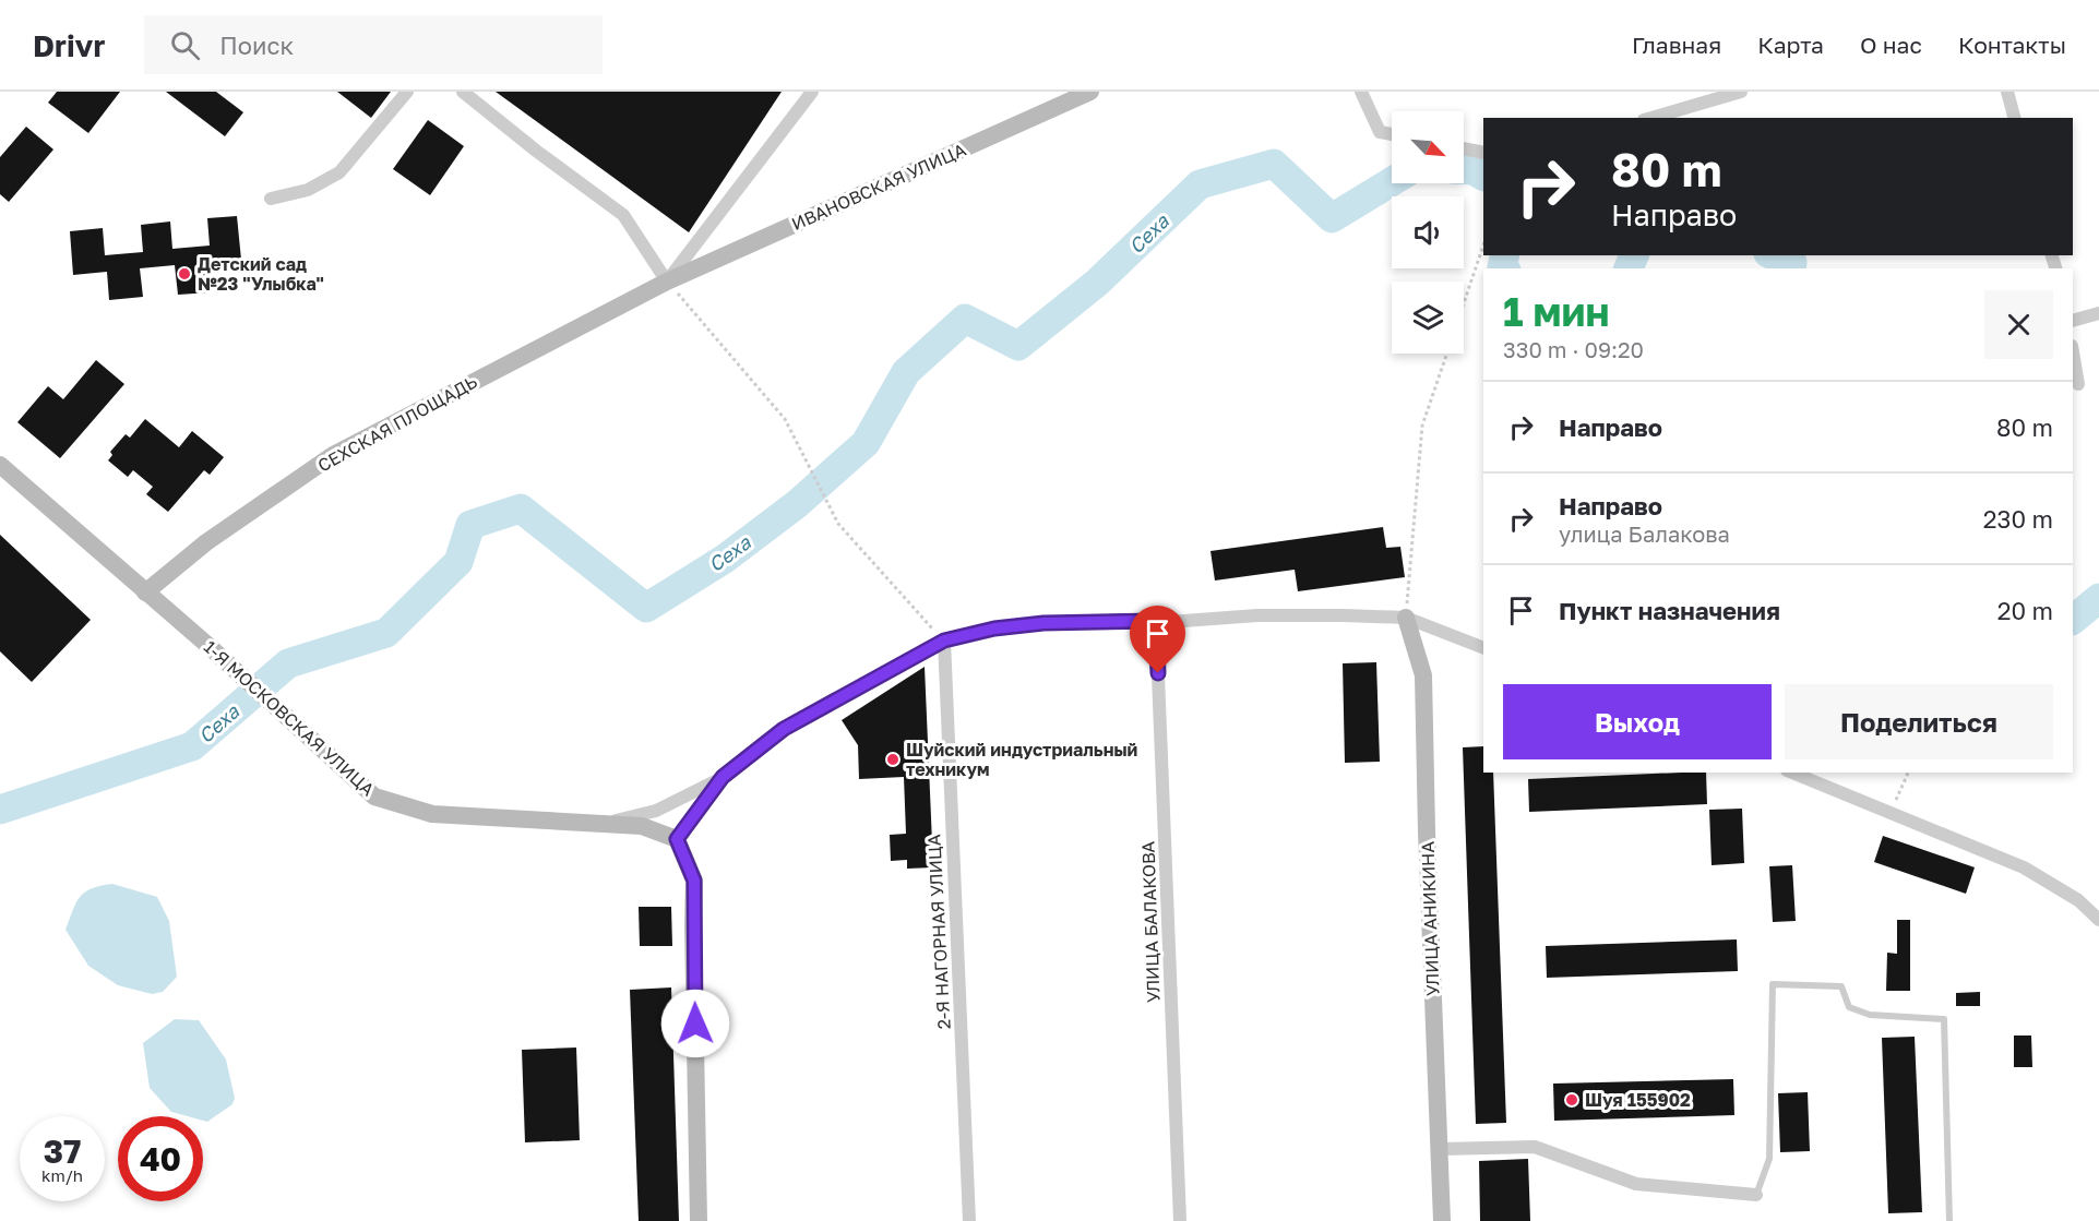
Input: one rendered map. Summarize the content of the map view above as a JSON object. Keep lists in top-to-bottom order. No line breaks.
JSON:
{"streets":{"street":["ИВАНОВСКАЯ УЛИЦА","СЕХСКАЯ ПЛОЩАДЬ","1-Я МОСКОВСКАЯ УЛИЦА","УЛИЦА АНИКИНА","УЛИЦА БАЛАКОВА","2-Я НАГОРНАЯ УЛИЦА"]},"crossings":[["ИВАНОВСКАЯ УЛИЦА","СЕХСКАЯ ПЛОЩАДЬ"],["СЕХСКАЯ ПЛОЩАДЬ","1-Я МОСКОВСКАЯ УЛИЦА"]],"water":["Сеха"],"places":["Детский сад №23 \"Улыбка\"","Шуйский индустриальный техникум","Шуя 155902"],"north":"bottom right","page":{"header":"Drivr","search":"Поиск","nav":["Главная","Карта","О нас","Контакты"],"turn":["80 m","Направо"],"heading":["1 мин","330 m · 09:20"],"list":[{"name":"Направо","value":"80 m"},{"name":"Направо","note":"улица Балакова","value":"230 m"},{"name":"Пункт назначения","value":"20 m"}],"buttons":["Выход","Поделиться"],"speed":"37 km/h","limit":"40"}}
